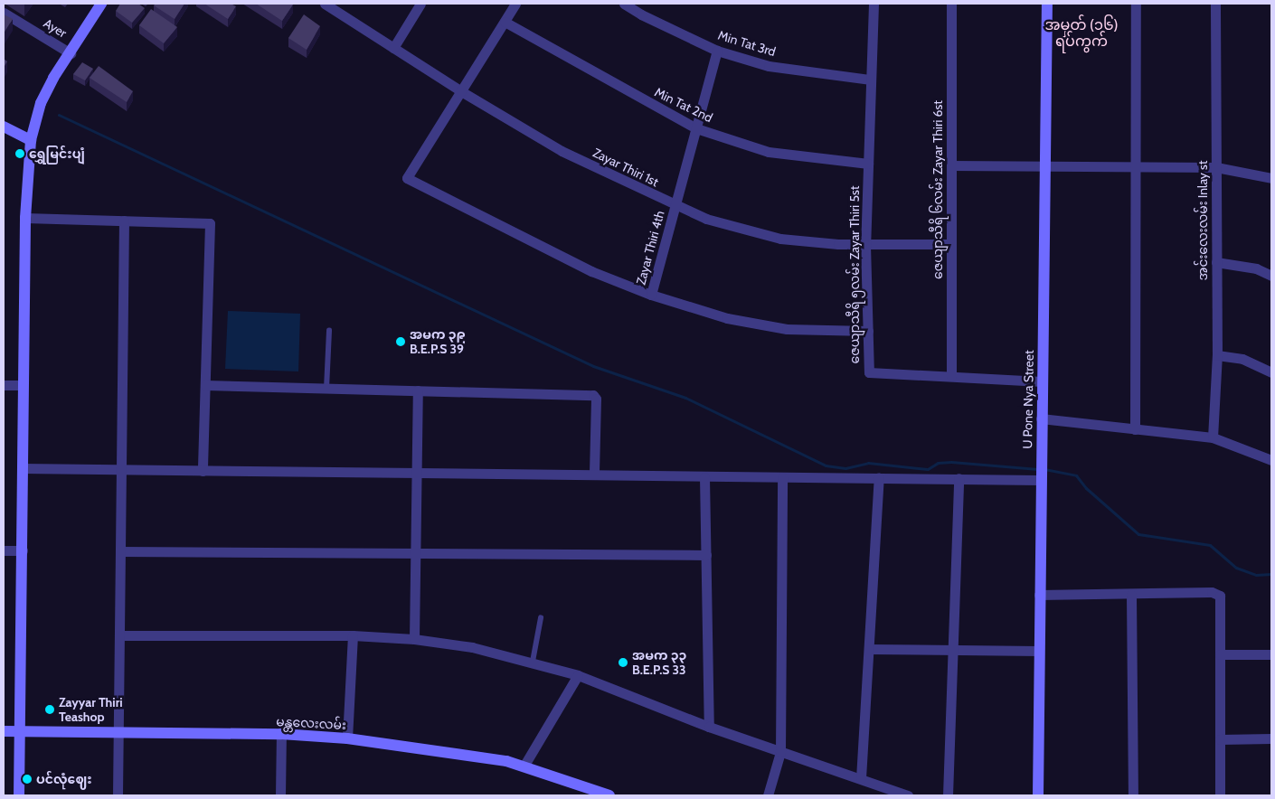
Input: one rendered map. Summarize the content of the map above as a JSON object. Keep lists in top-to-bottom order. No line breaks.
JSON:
{"streets":{"street":["Ayer","Min Tat 3rd","Min Tat 2nd","Zayar Thiri 1st","ဇေယျာသီရိ ၆လမ်း Zayar Thiri 6st","အင်းလေးလမ်း Inlay st","Zayar Thiri 4th","ဇေယျာသီရိ ၅လမ်း Zayar Thiri 5st","U Pone Nya Street","မန္တလေးလမ်း"]},"crossings":[["Min Tat 3rd","Zayar Thiri 4th"],["Min Tat 3rd","ဇေယျာသီရိ ၅လမ်း Zayar Thiri 5st"],["Min Tat 2nd","Zayar Thiri 4th"],["Min Tat 2nd","ဇေယျာသီရိ ၅လမ်း Zayar Thiri 5st"],["Zayar Thiri 1st","ဇေယျာသီရိ ၆လမ်း Zayar Thiri 6st"],["Zayar Thiri 1st","Zayar Thiri 4th"],["Zayar Thiri 1st","ဇေယျာသီရိ ၅လမ်း Zayar Thiri 5st"],["ဇေယျာသီရိ ၆လမ်း Zayar Thiri 6st","ဇေယျာသီရိ ၅လမ်း Zayar Thiri 5st"],["ဇေယျာသီရိ ၅လမ်း Zayar Thiri 5st","U Pone Nya Street"]],"districts":["အမှတ် (၁၆) ရပ်ကွက်"],"places":["ရွှေမြင်းပျံ","အမက ၃၉ B.E.P.S 39","အမက ၃၃ B.E.P.S 33","Zayyar Thiri Teashop","ပင်လုံဈေး"]}
